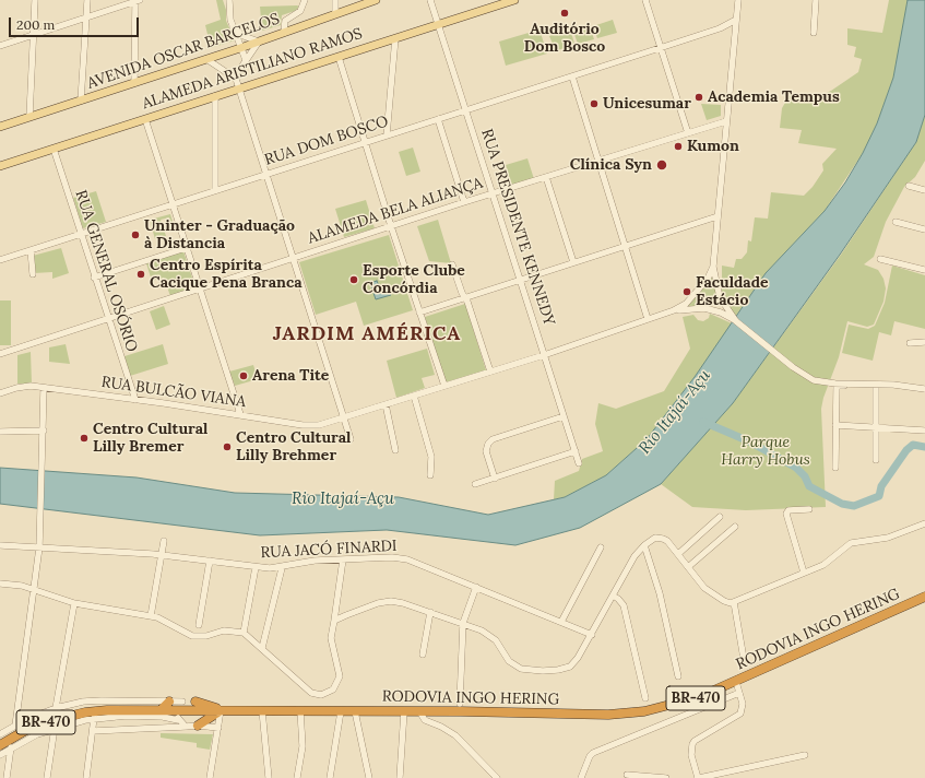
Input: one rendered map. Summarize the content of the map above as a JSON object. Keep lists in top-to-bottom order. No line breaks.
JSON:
{"streets":{"highway":["RODOVIA INGO HERING","BR-470"],"main road":["AVENIDA OSCAR BARCELOS","ALAMEDA ARISTILIANO RAMOS"],"street":["RUA DOM BOSCO","ALAMEDA BELA ALIANÇA","RUA PRESIDENTE KENNEDY","RUA GENERAL OSÓRIO","RUA BULCÃO VIANA","RUA JACÓ FINARDI"]},"crossings":[["ALAMEDA ARISTILIANO RAMOS","RUA PRESIDENTE KENNEDY"],["ALAMEDA ARISTILIANO RAMOS","RUA GENERAL OSÓRIO"],["RUA DOM BOSCO","RUA PRESIDENTE KENNEDY"],["RUA DOM BOSCO","RUA GENERAL OSÓRIO"],["ALAMEDA BELA ALIANÇA","RUA PRESIDENTE KENNEDY"],["ALAMEDA BELA ALIANÇA","RUA GENERAL OSÓRIO"],["RUA PRESIDENTE KENNEDY","RUA BULCÃO VIANA"],["RUA GENERAL OSÓRIO","RUA BULCÃO VIANA"]],"districts":["JARDIM AMÉRICA"],"water":["Rio Itajaí-Açu"],"parks":["Parque Harry Hobus"],"places":["Auditório Dom Bosco","Academia Tempus","Unicesumar","Kumon","Clínica Syn","Uninter - Graduação à Distancia","Centro Espírita Cacique Pena Branca","Esporte Clube Concórdia","Faculdade Estácio","Arena Tite","Centro Cultural Lilly Bremer","Centro Cultural Lilly Brehmer"],"scale_bar":"200 m"}
